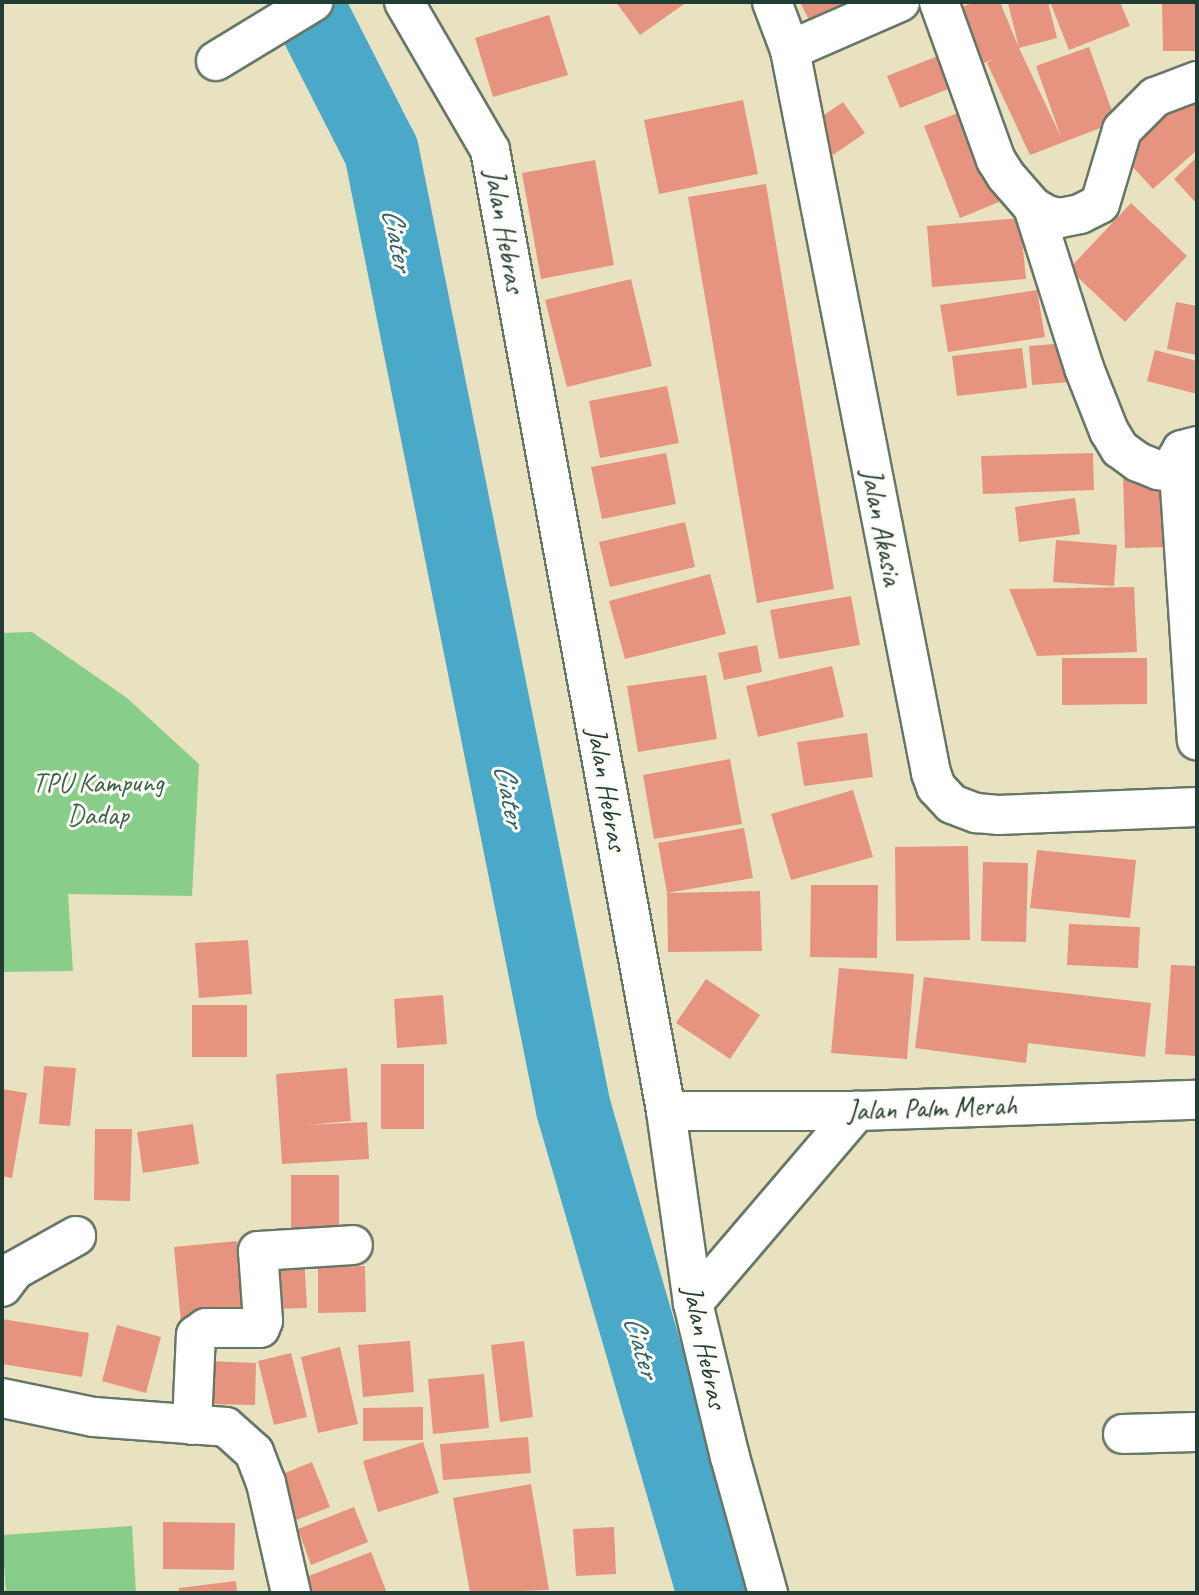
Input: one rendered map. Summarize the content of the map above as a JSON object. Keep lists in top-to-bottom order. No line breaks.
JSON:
{"streets":{"street":["Jalan Hebras","Jalan Akasia","Jalan Palm Merah"]},"crossings":[["Jalan Hebras","Jalan Palm Merah"]],"water":["Ciater"],"parks":["TPU Kampung Dadap"]}
